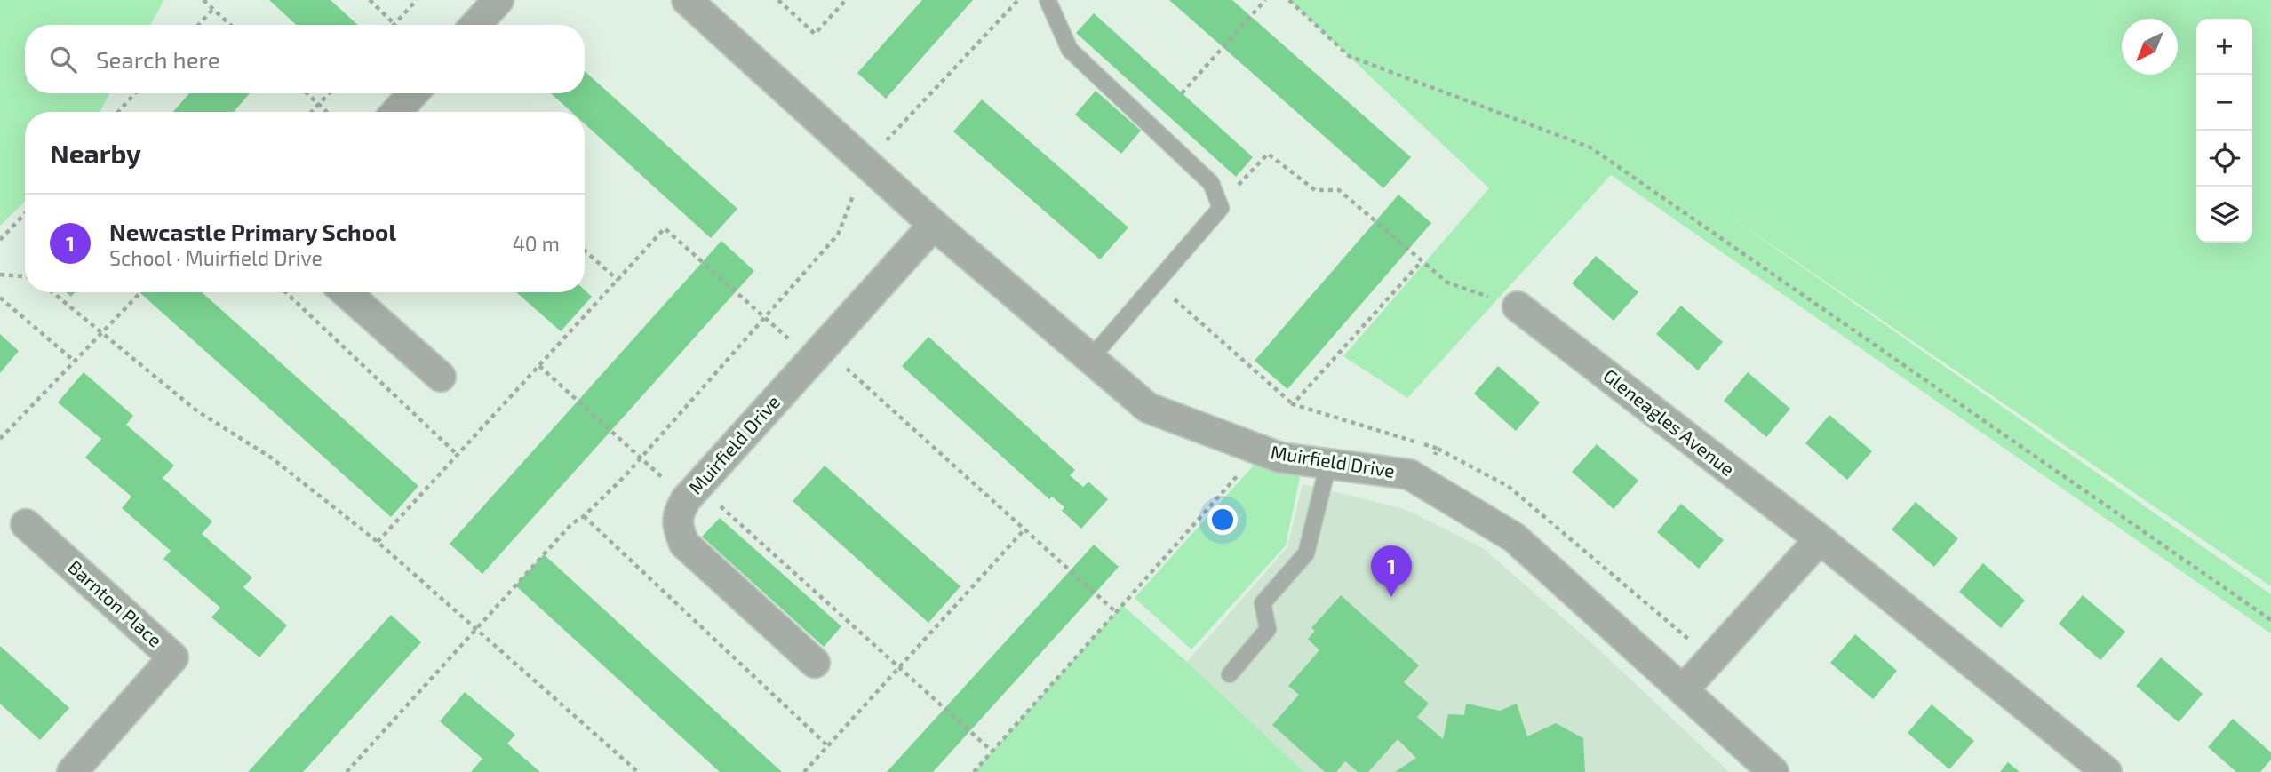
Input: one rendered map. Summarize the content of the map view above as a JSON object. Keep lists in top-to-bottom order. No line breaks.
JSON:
{"streets":{"street":["Gleneagles Avenue","Muirfield Drive","Barnton Place"]},"north":"bottom left","page":{"map_buttons":["+","−"],"search":"Search here","heading":"Nearby","list":[{"mark":"1","name":"Newcastle Primary School","note":"School · Muirfield Drive","value":"40 m"}],"pins":"1"}}
